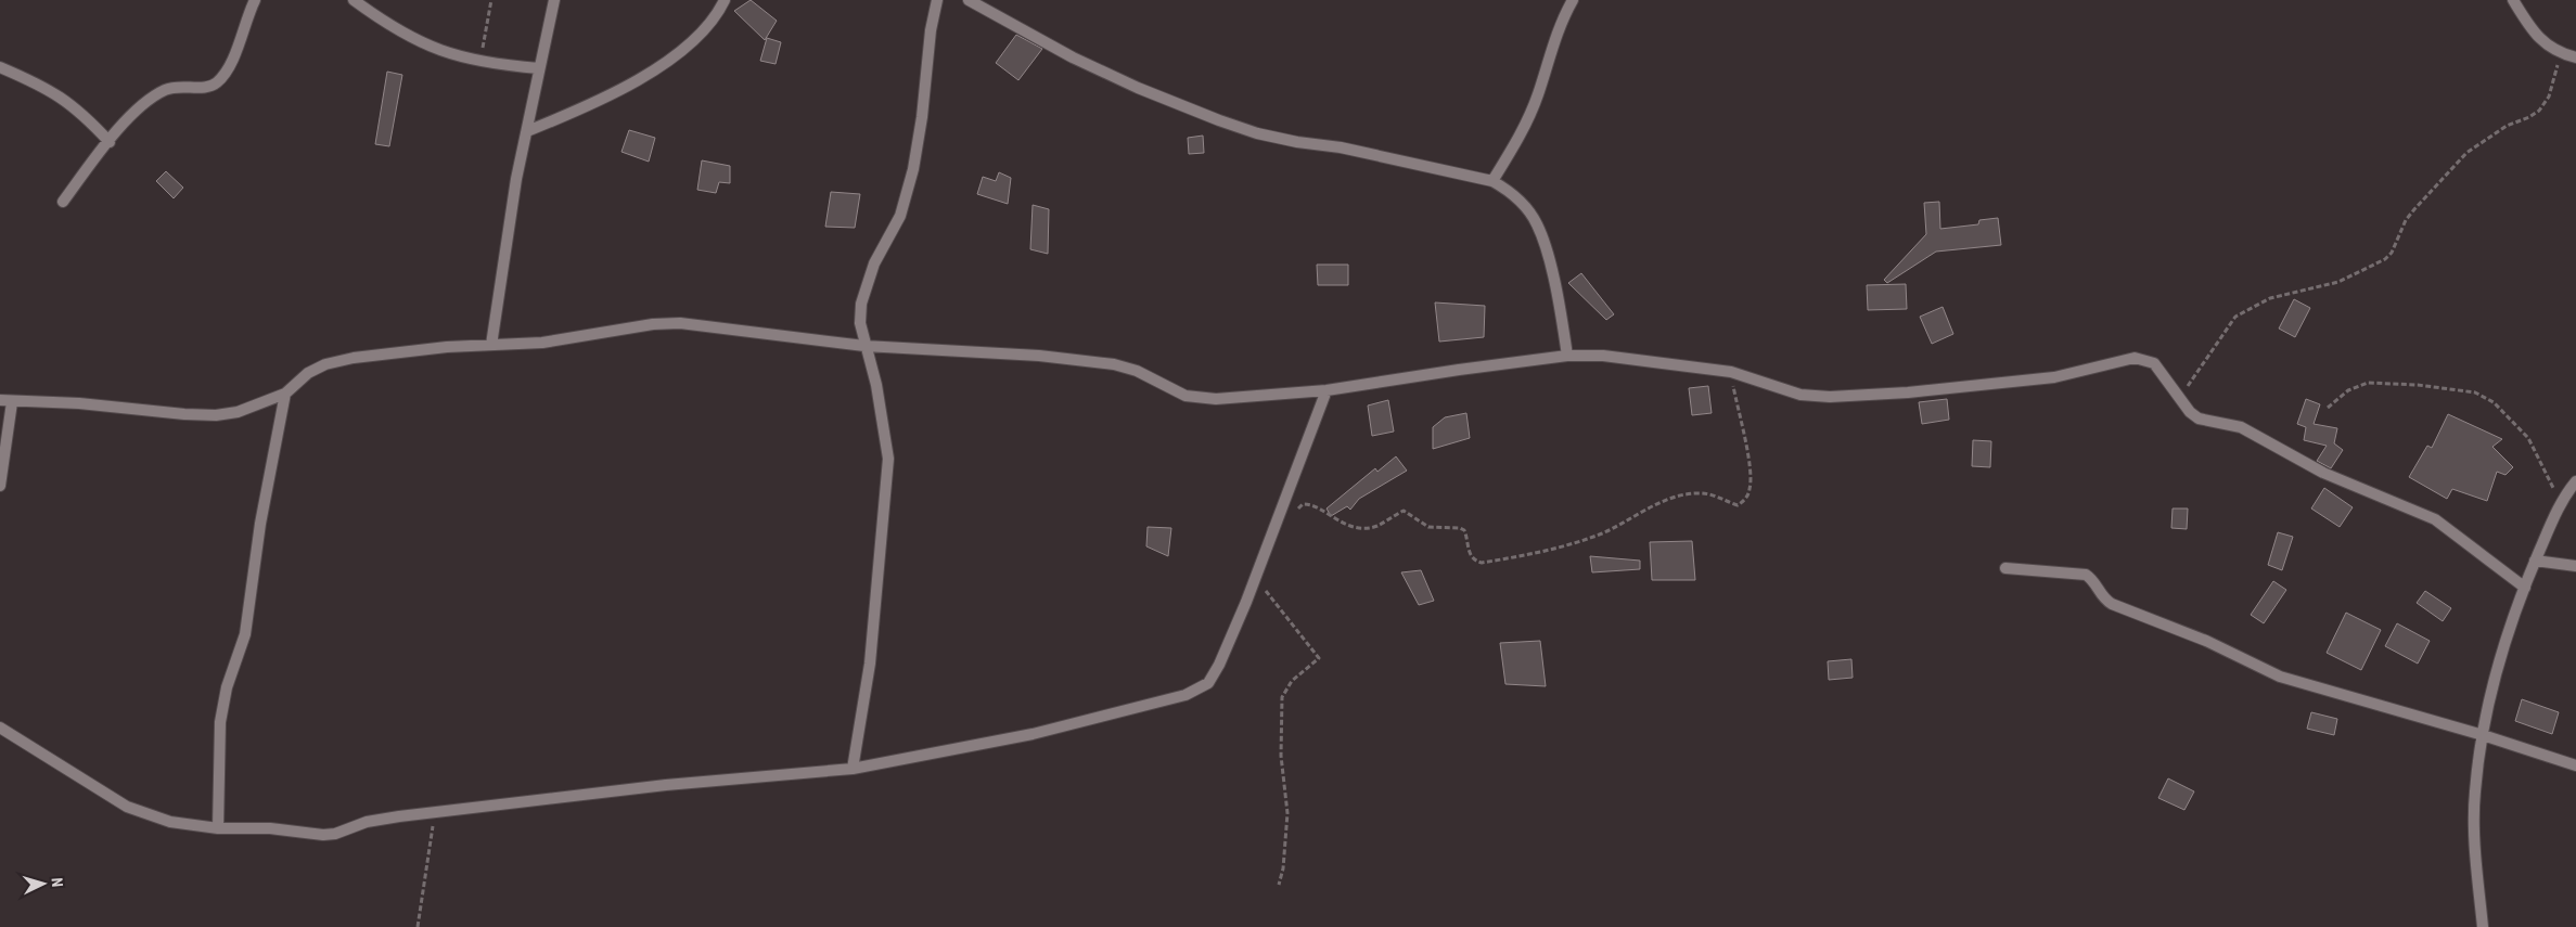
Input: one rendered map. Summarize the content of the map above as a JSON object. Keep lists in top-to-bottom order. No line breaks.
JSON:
{"north":"right"}
